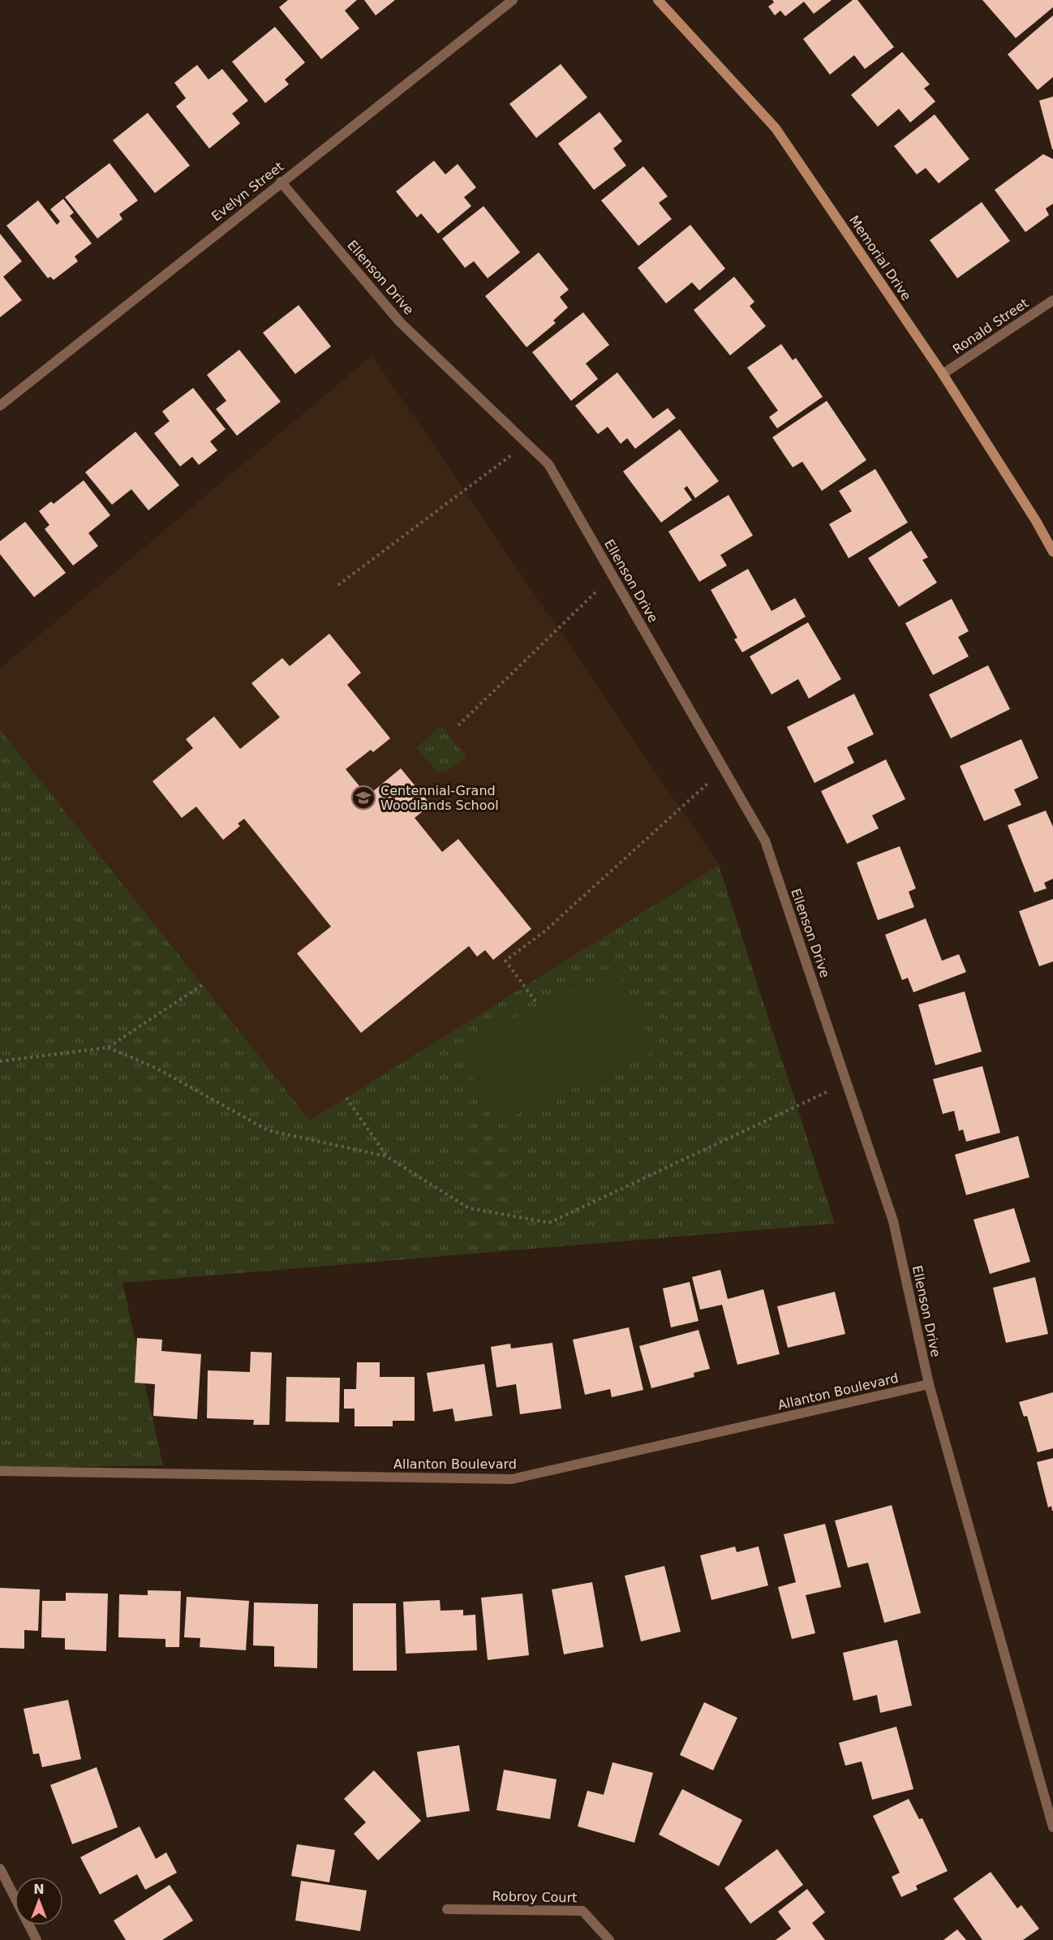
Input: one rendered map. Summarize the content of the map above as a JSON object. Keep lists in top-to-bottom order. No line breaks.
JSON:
{"streets":{"main road":["Memorial Drive"],"street":["Evelyn Street","Ellenson Drive","Ronald Street","Allanton Boulevard","Robroy Court"]},"crossings":[["Evelyn Street","Ellenson Drive"],["Memorial Drive","Ronald Street"],["Ellenson Drive","Allanton Boulevard"]],"places":{"school or university":["Centennial-Grand Woodlands School"]},"north":"top"}
